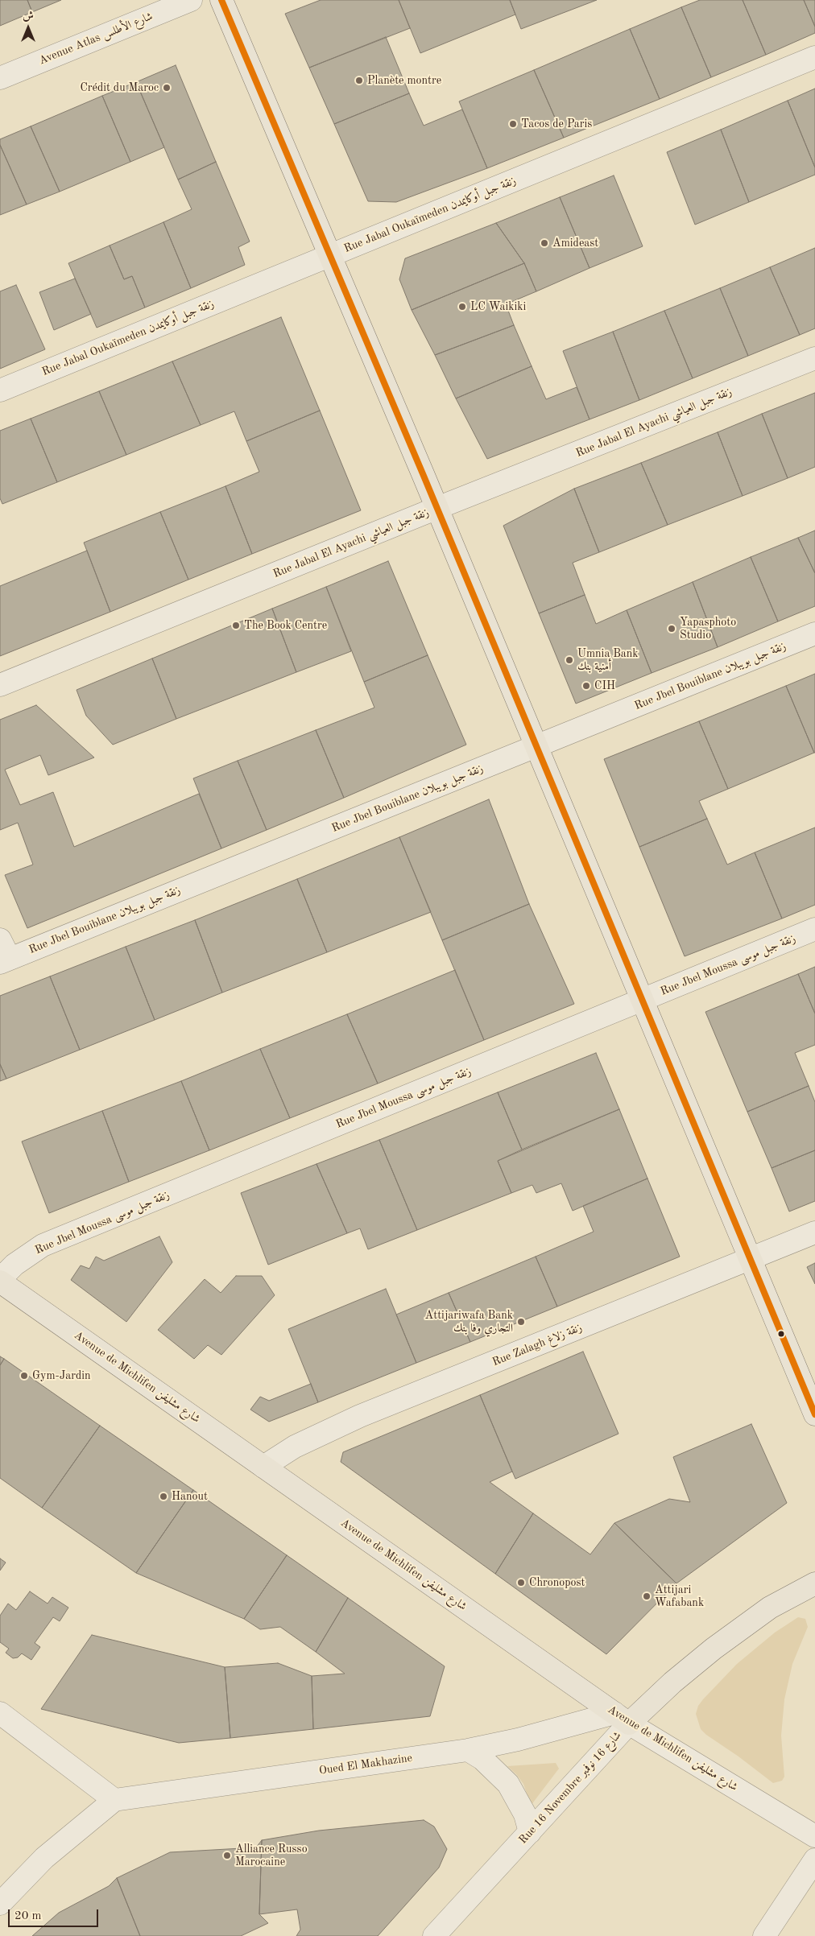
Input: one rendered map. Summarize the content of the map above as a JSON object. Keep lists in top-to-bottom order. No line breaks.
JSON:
{"streets":{"main road":["Avenue de Michlifen شارع مشليفن","Rue 16 Novembre شارع 16 نوفمبر"],"street":["Avenue Atlas شارع الأطلس","Rue Jabal Oukaïmeden زنقة جبل أوكايمدن","Rue Jabal El Ayachi زنقة جبل العياشي","Rue Jbel Bouiblane زنقة جبل بويبلان","Rue Jbel Moussa زنقة جبل موسى","Rue Zalagh زنقة زلاغ","Oued El Makhazine"]},"crossings":[["Rue Jbel Moussa زنقة جبل موسى","Avenue de Michlifen شارع مشليفن"],["Rue Zalagh زنقة زلاغ","Avenue de Michlifen شارع مشليفن"],["Avenue de Michlifen شارع مشليفن","Oued El Makhazine"],["Avenue de Michlifen شارع مشليفن","Rue 16 Novembre شارع 16 نوفمبر"],["Oued El Makhazine","Rue 16 Novembre شارع 16 نوفمبر"]],"places":["Planète montre","Crédit du Maroc","Tacos de Paris","Amideast","LC Waikiki","The Book Centre","Yapasphoto Studio","Umnia Bank أمنية بنك","CIH","Attijariwafa Bank التجاري وفا بنك","Gym-Jardin","Hanout","Chronopost","Attijari Wafabank","Alliance Russo Marocaine"],"scale_bar":"20 m","north":"top"}
